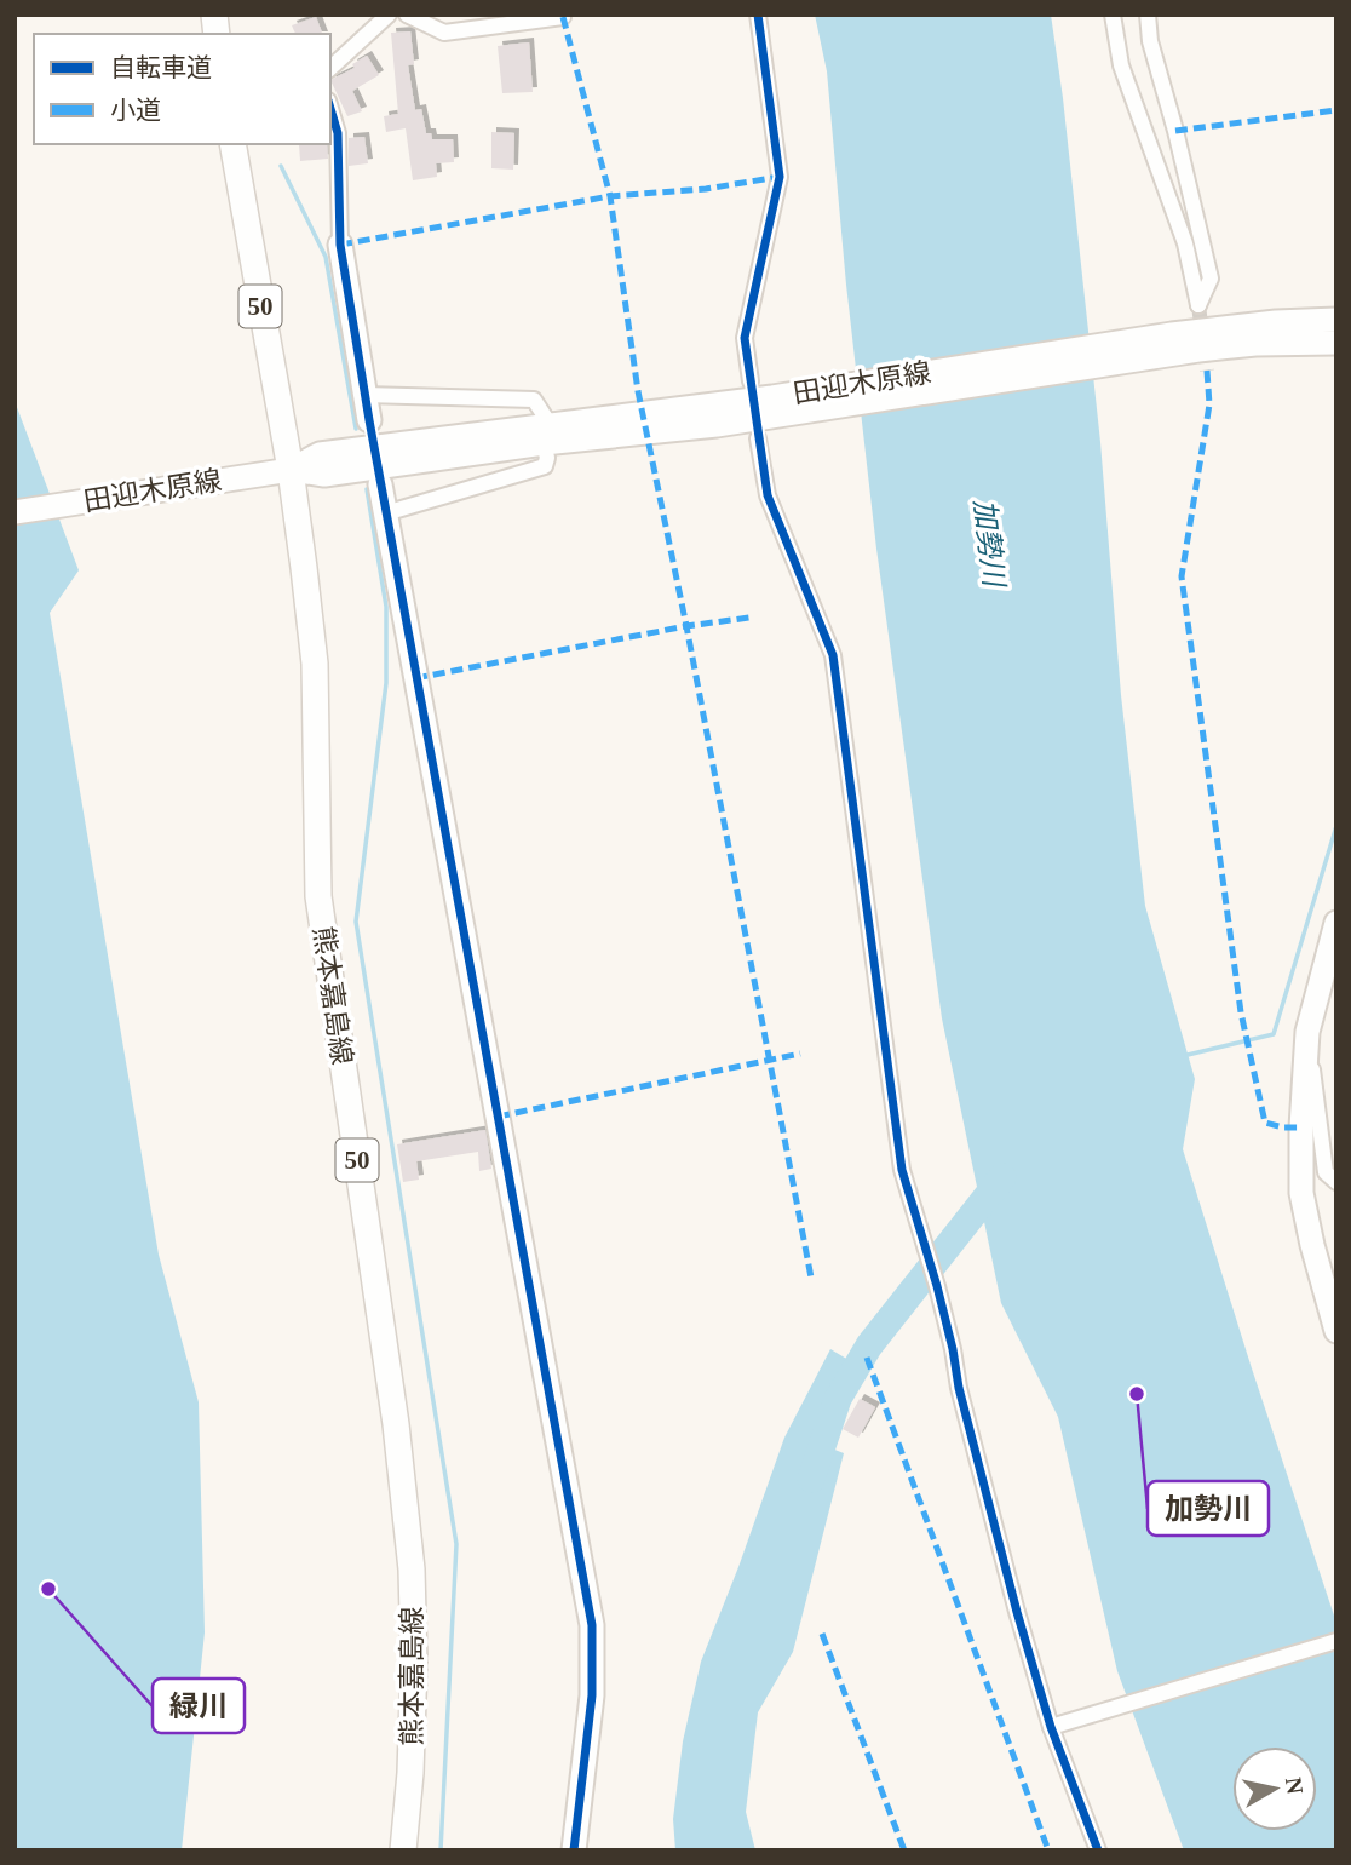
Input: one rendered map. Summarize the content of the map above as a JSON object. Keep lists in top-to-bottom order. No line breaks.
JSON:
{"streets":{"main road":["50","熊本嘉島線"],"street":["田迎木原線"]},"crossings":[["田迎木原線","熊本嘉島線"]],"water":["加勢川"],"places":["加勢川","緑川"],"legend":["自転車道","小道"],"north":"right"}
